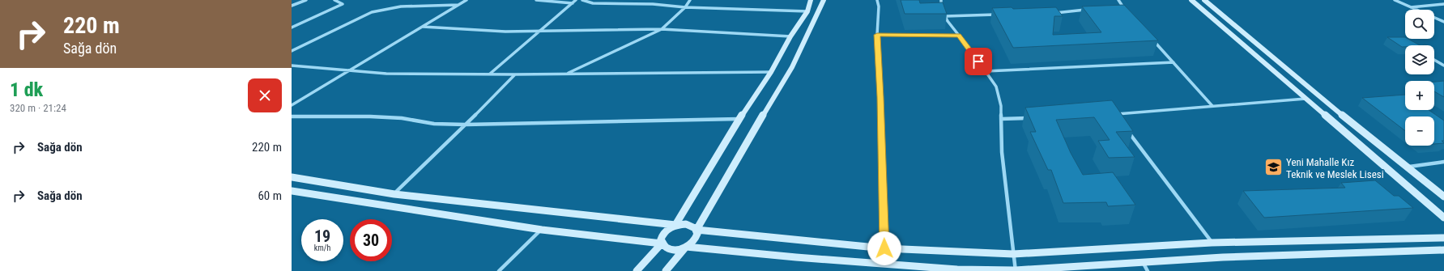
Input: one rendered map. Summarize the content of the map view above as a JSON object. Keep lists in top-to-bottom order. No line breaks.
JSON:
{"places":{"school or university":["Yeni Mahalle Kız Teknik ve Meslek Lisesi"]},"page":{"turn":["220 m","Sağa dön"],"map_buttons":["+","−"],"heading":["1 dk","320 m · 21:24"],"list":[{"name":"Sağa dön","value":"220 m"},{"name":"Sağa dön","value":"60 m"}],"speed":"19 km/h","limit":"30"}}
